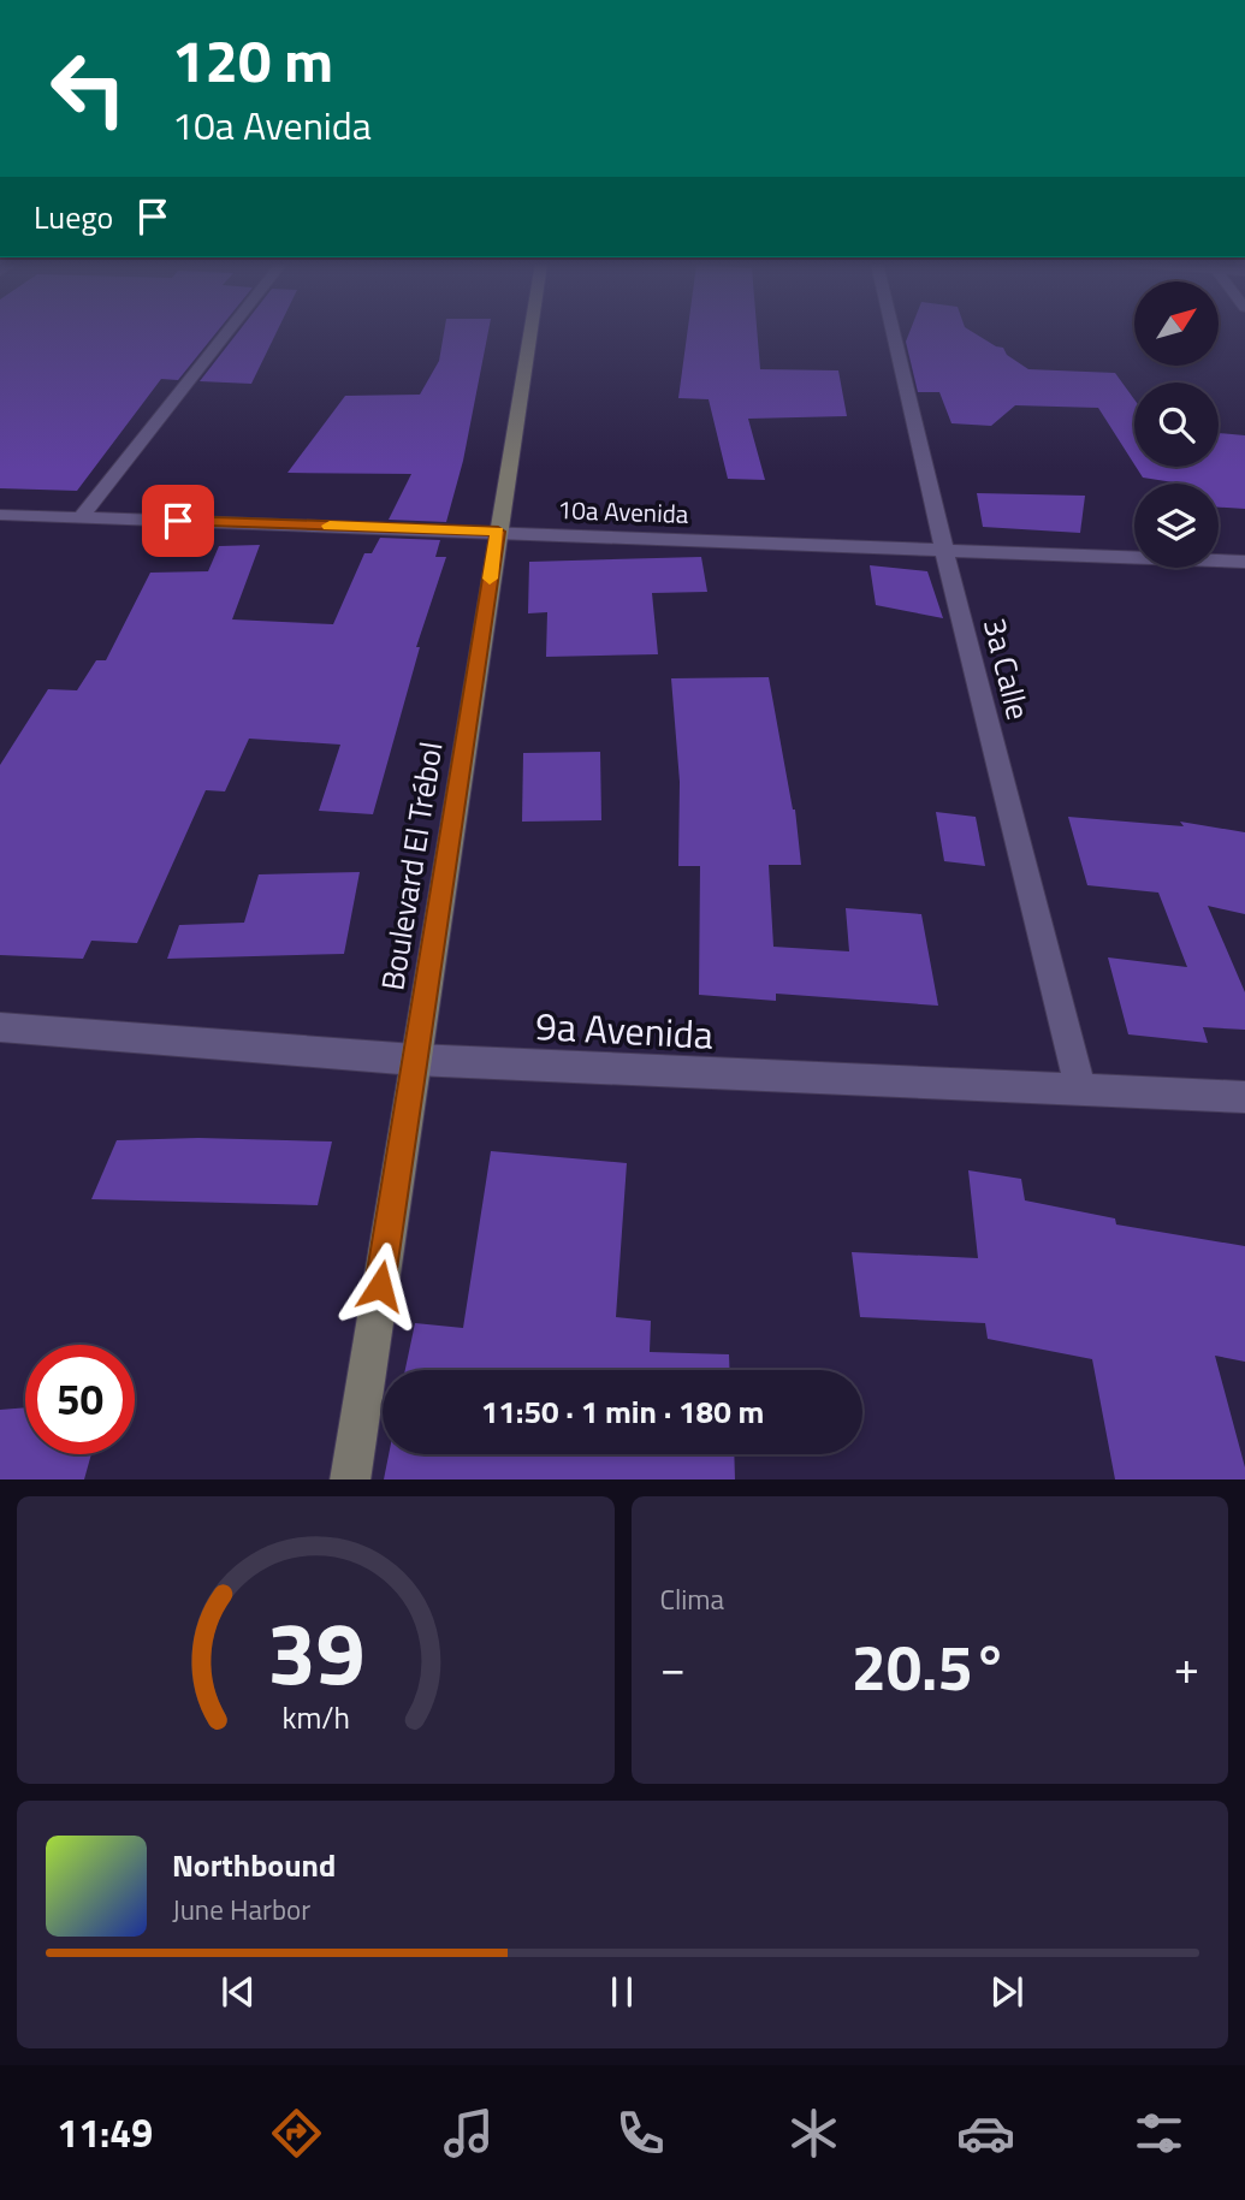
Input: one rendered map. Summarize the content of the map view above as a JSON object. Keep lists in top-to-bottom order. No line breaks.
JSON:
{"streets":{"main road":["Boulevard El Trébol"],"street":["10a Avenida","3a Calle","9a Avenida"]},"crossings":[["10a Avenida","3a Calle"],["10a Avenida","Boulevard El Trébol"],["3a Calle","9a Avenida"],["Boulevard El Trébol","9a Avenida"]],"north":"top right","page":{"turn":["120 m","10a Avenida"],"then":"Luego","limit":"50","trip":"11:50 · 1 min · 180 m","tile":"Clima","heat":["−","20.5°","+"],"song":["Northbound","June Harbor"],"tabs":"11:49","gauge":["39","km/h"]}}
